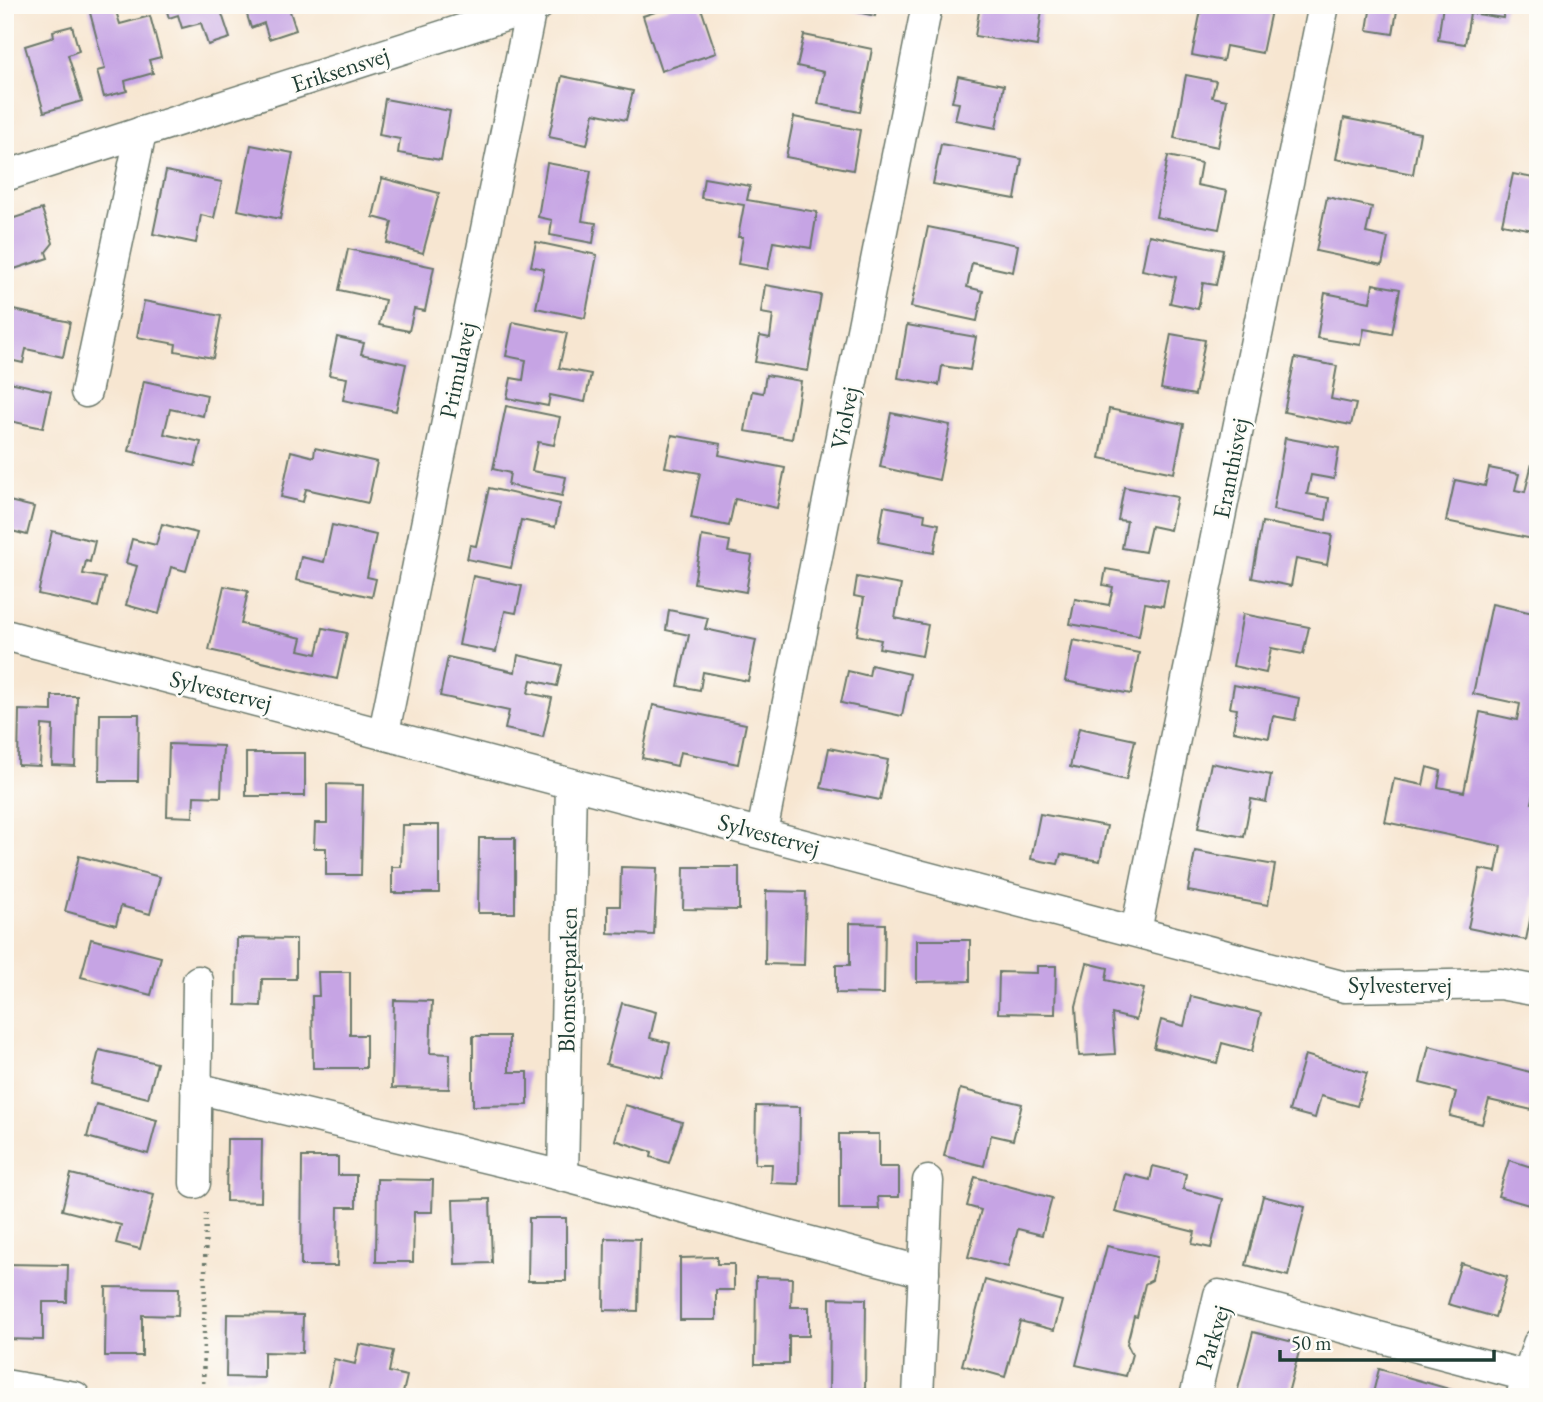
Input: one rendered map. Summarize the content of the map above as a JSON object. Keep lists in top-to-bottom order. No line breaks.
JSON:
{"streets":{"street":["Eriksensvej","Primulavej","Violvej","Eranthisvej","Sylvestervej","Blomsterparken","Parkvej"]},"crossings":[["Eriksensvej","Primulavej"],["Primulavej","Sylvestervej"],["Violvej","Sylvestervej"],["Eranthisvej","Sylvestervej"],["Sylvestervej","Blomsterparken"]],"scale_bar":"50 m"}
